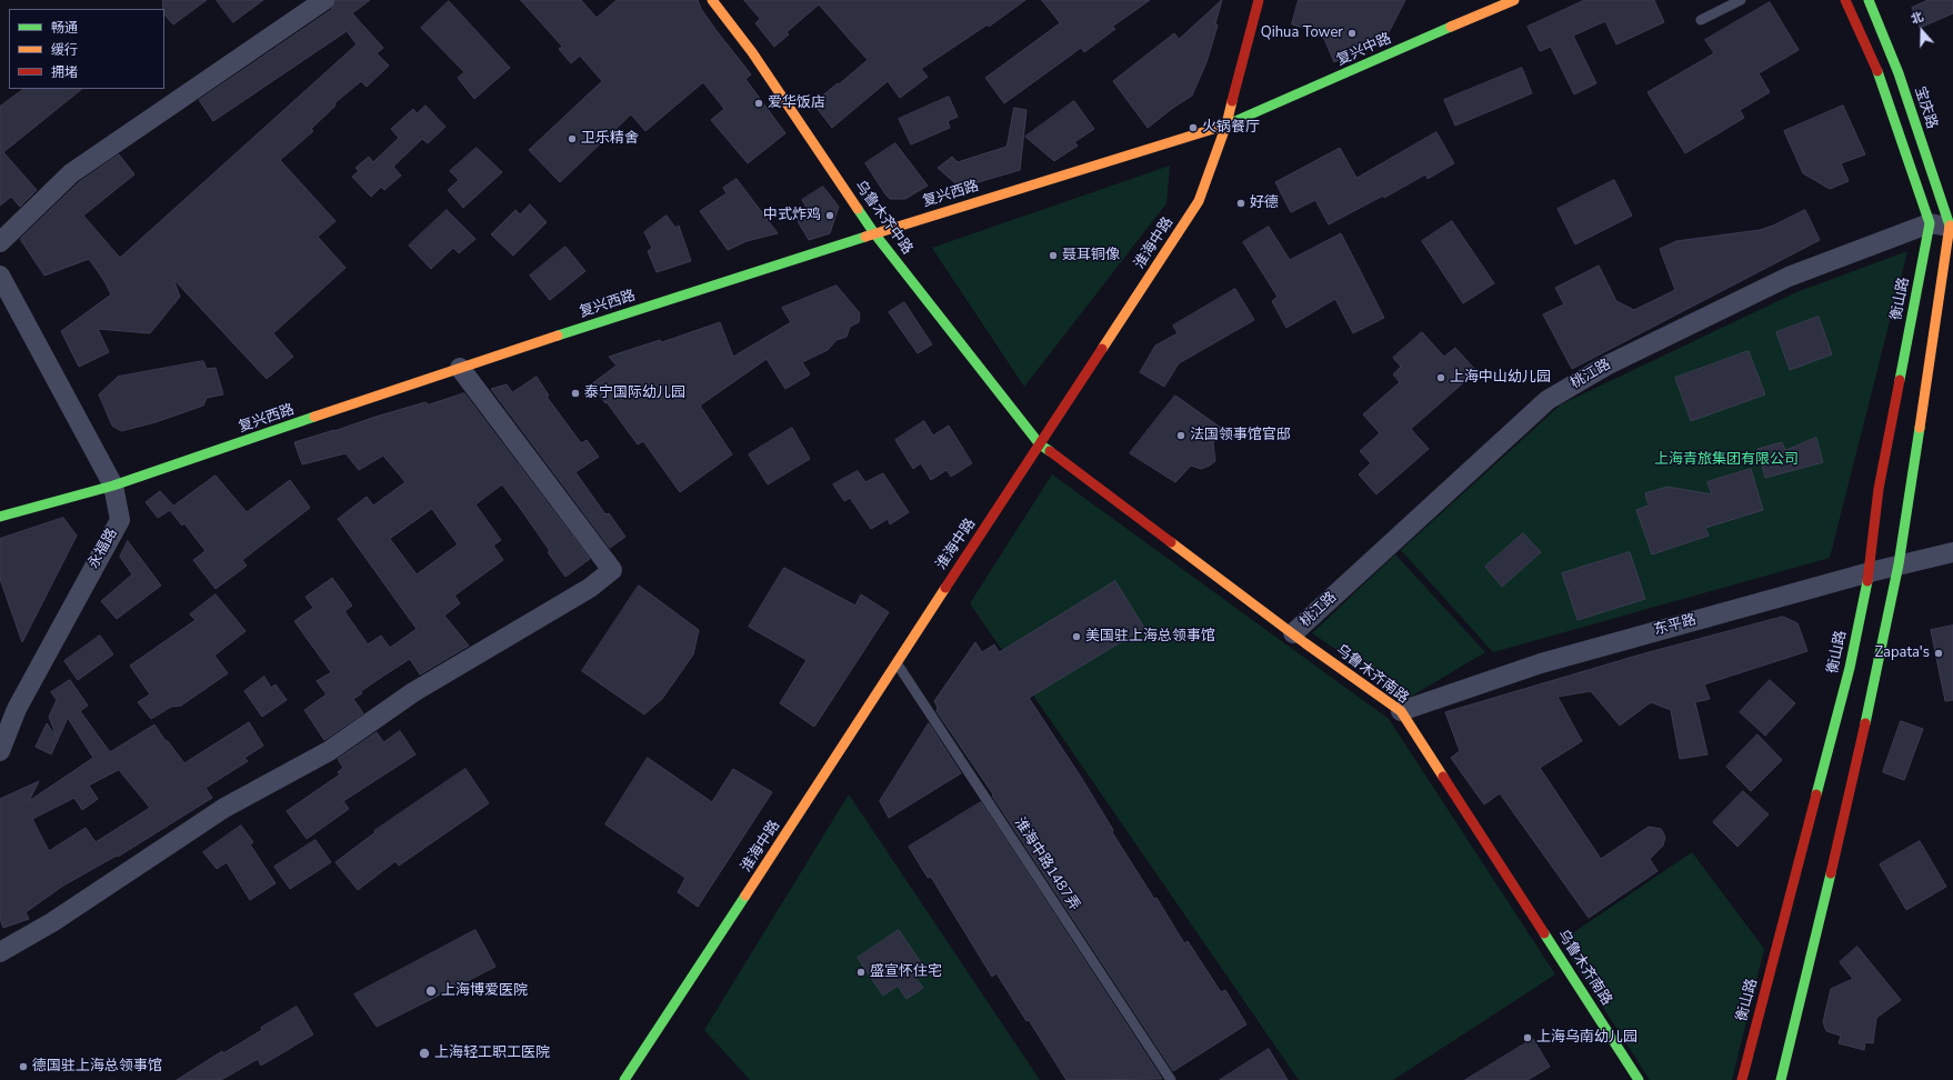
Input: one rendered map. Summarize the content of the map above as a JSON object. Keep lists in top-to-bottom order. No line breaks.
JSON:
{"streets":{"main road":["复兴中路","宝庆路","复兴西路","乌鲁木齐中路","淮海中路","衡山路","乌鲁木齐南路"],"street":["桃江路","永福路","东平路"],"lane":["淮海中路1487弄"]},"crossings":[["复兴中路","复兴西路"],["复兴中路","淮海中路"],["宝庆路","衡山路"],["宝庆路","桃江路"],["复兴西路","乌鲁木齐中路"],["复兴西路","淮海中路"],["复兴西路","永福路"],["乌鲁木齐中路","淮海中路"],["乌鲁木齐中路","乌鲁木齐南路"],["淮海中路","乌鲁木齐南路"],["淮海中路","淮海中路1487弄"],["衡山路","桃江路"],["衡山路","东平路"],["桃江路","乌鲁木齐南路"],["东平路","乌鲁木齐南路"]],"parks":["上海青旅集团有限公司"],"places":["Qihua Tower","爱华饭店","火锅餐厅","卫乐精舍","好德","中式炸鸡","聂耳铜像","上海中山幼儿园","泰宁国际幼儿园","法国领事馆官邸","美国驻上海总领事馆","Zapata's","盛宣怀住宅","上海博爱医院","上海乌南幼儿园","上海轻工职工医院","德国驻上海总领事馆"],"legend":["畅通","缓行","拥堵"],"north":"top"}
